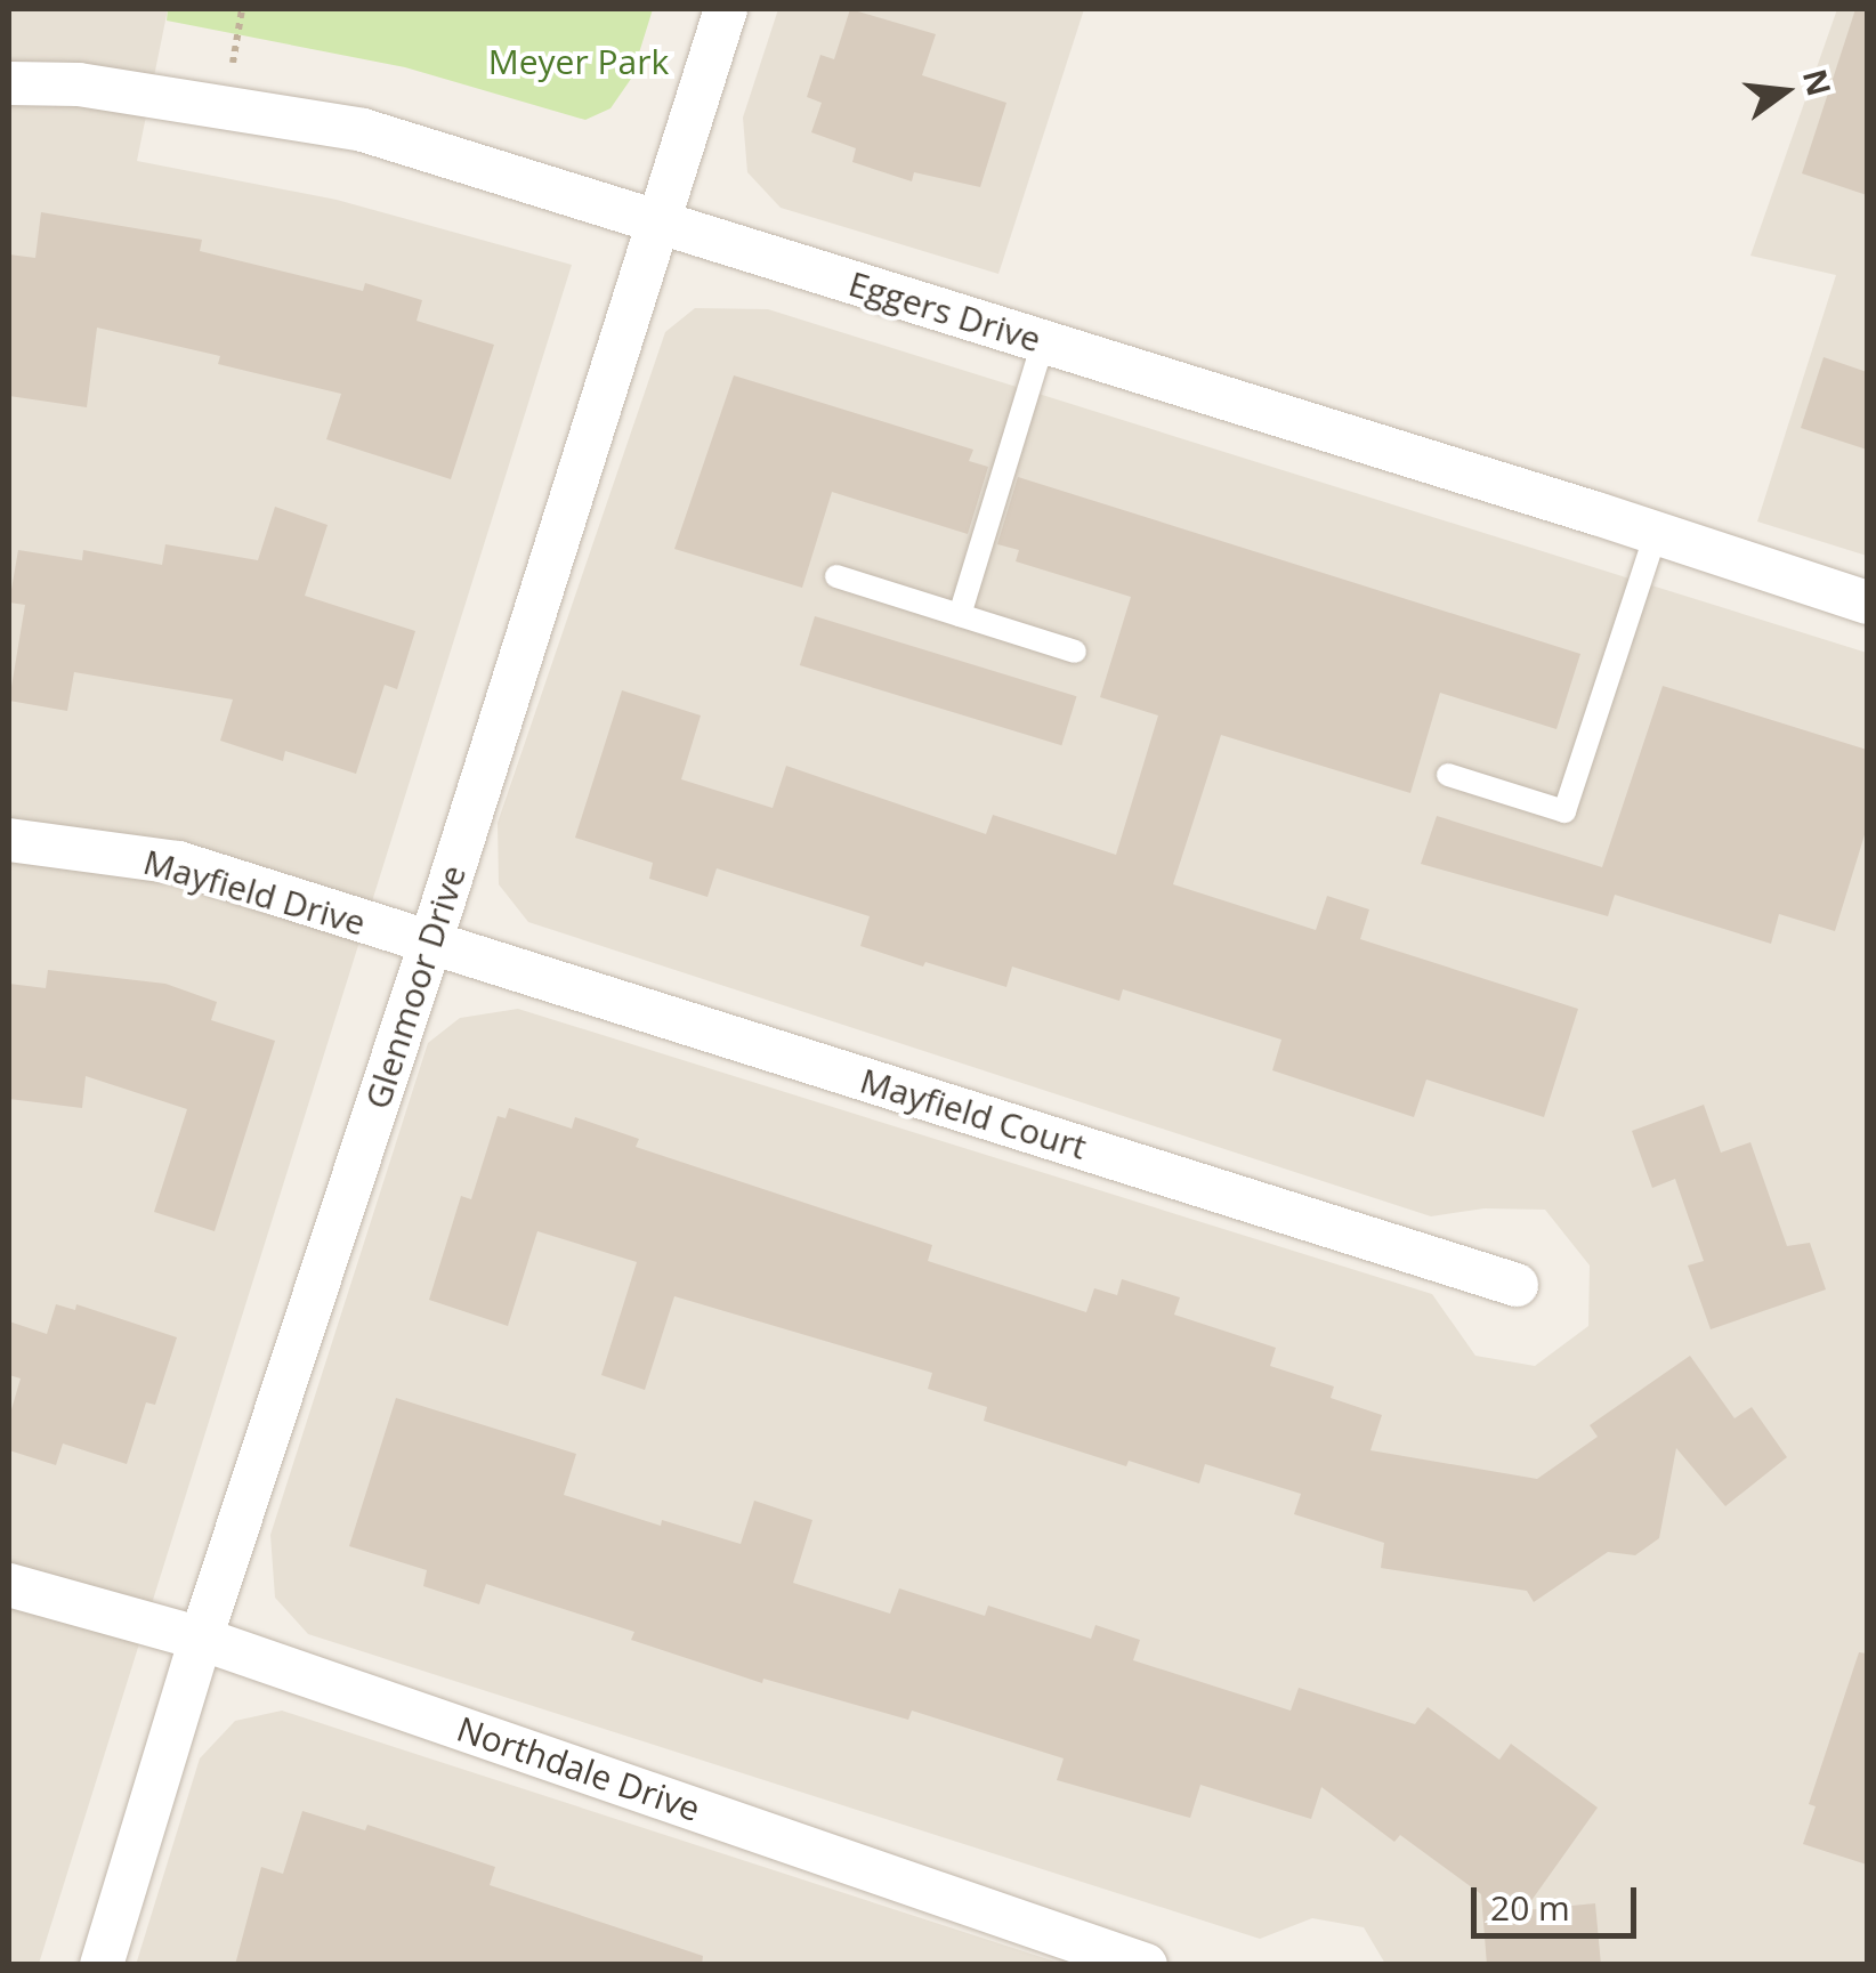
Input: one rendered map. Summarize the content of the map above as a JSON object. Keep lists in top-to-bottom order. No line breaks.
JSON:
{"streets":{"street":["Eggers Drive","Mayfield Drive","Glenmoor Drive","Mayfield Court","Northdale Drive"]},"crossings":[["Eggers Drive","Glenmoor Drive"],["Mayfield Drive","Glenmoor Drive"],["Mayfield Drive","Mayfield Court"],["Glenmoor Drive","Mayfield Court"],["Glenmoor Drive","Northdale Drive"]],"parks":["Meyer Park"],"scale_bar":"20 m","north":"right"}
